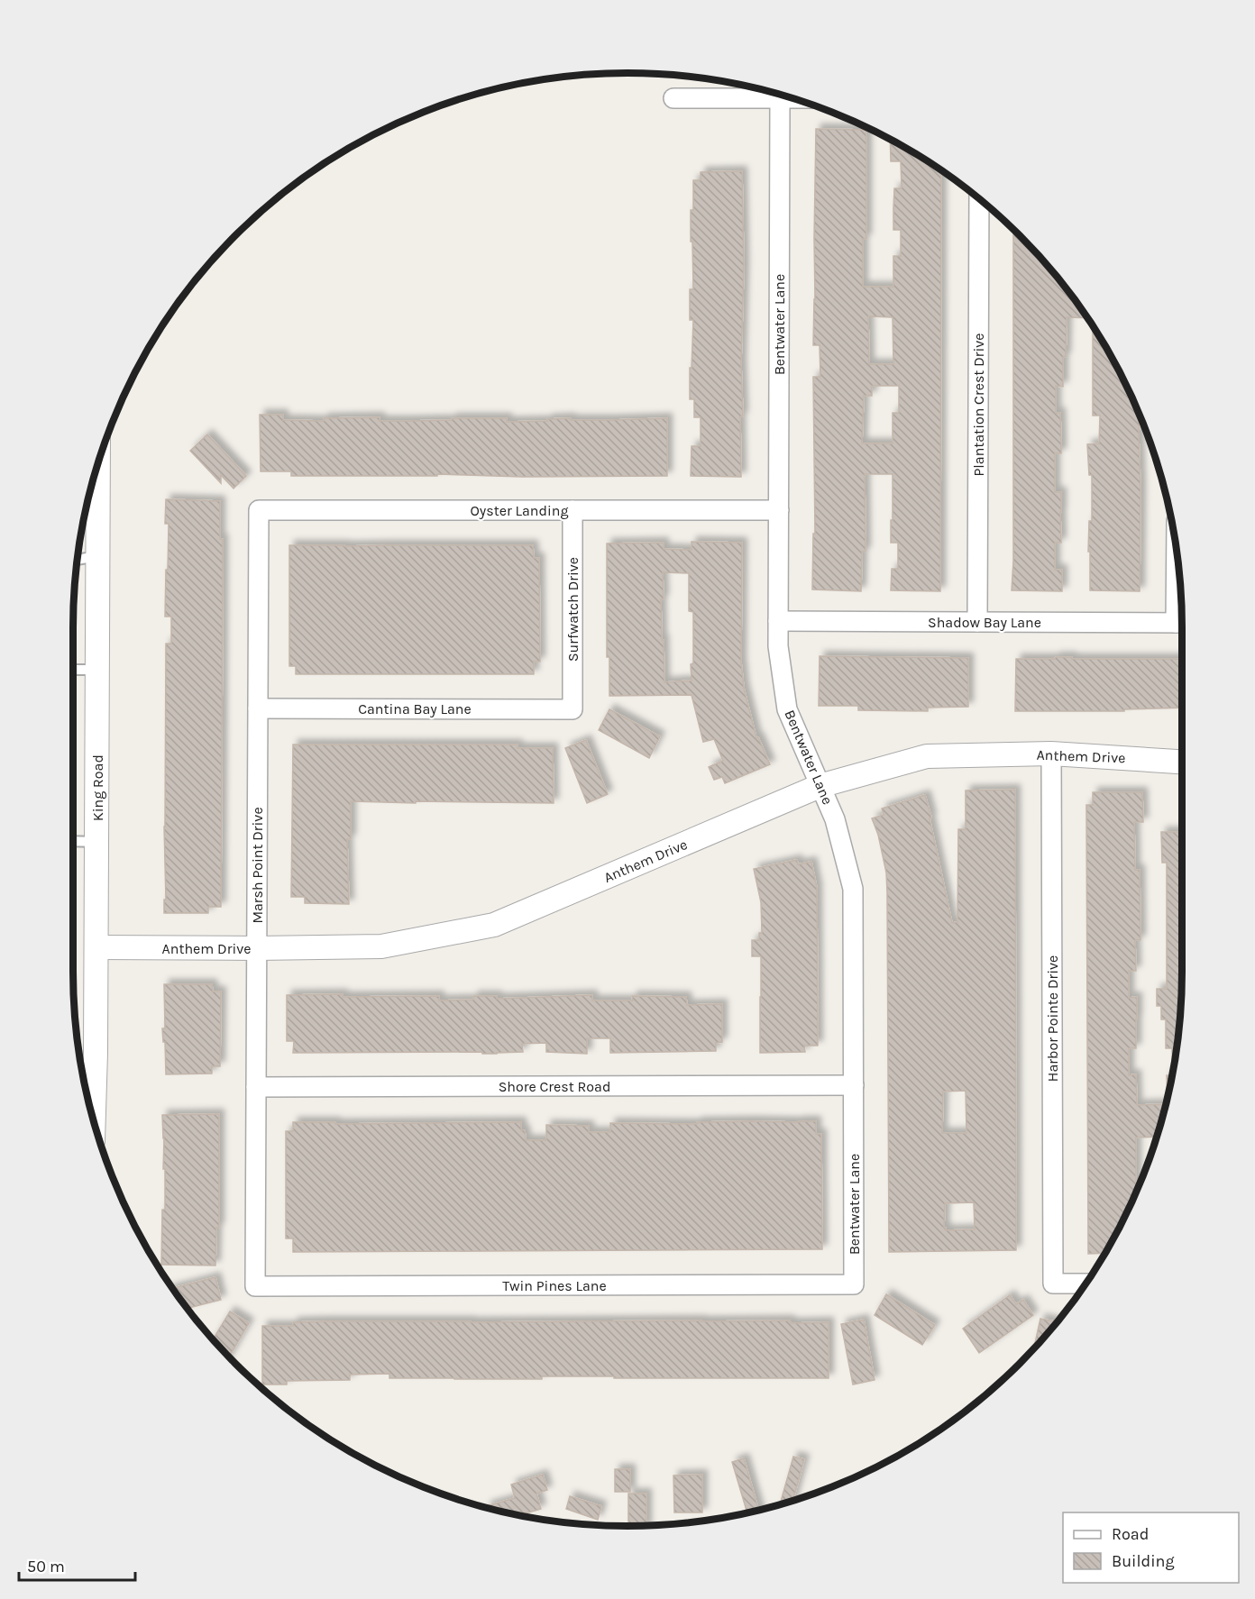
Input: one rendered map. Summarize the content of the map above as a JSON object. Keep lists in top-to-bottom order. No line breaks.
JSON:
{"streets":{"street":["Bentwater Lane","Plantation Crest Drive","Oyster Landing","Surfwatch Drive","Shadow Bay Lane","Cantina Bay Lane","Anthem Drive","King Road","Marsh Point Drive","Harbor Pointe Drive","Shore Crest Road","Twin Pines Lane"]},"crossings":[["Bentwater Lane","Oyster Landing"],["Bentwater Lane","Shadow Bay Lane"],["Bentwater Lane","Anthem Drive"],["Bentwater Lane","Shore Crest Road"],["Bentwater Lane","Twin Pines Lane"],["Plantation Crest Drive","Shadow Bay Lane"],["Oyster Landing","Surfwatch Drive"],["Oyster Landing","Marsh Point Drive"],["Surfwatch Drive","Cantina Bay Lane"],["Cantina Bay Lane","Marsh Point Drive"],["Anthem Drive","King Road"],["Anthem Drive","Marsh Point Drive"],["Anthem Drive","Harbor Pointe Drive"],["Marsh Point Drive","Shore Crest Road"],["Marsh Point Drive","Twin Pines Lane"]],"legend":["Road","Building"],"scale_bar":"50 m"}
